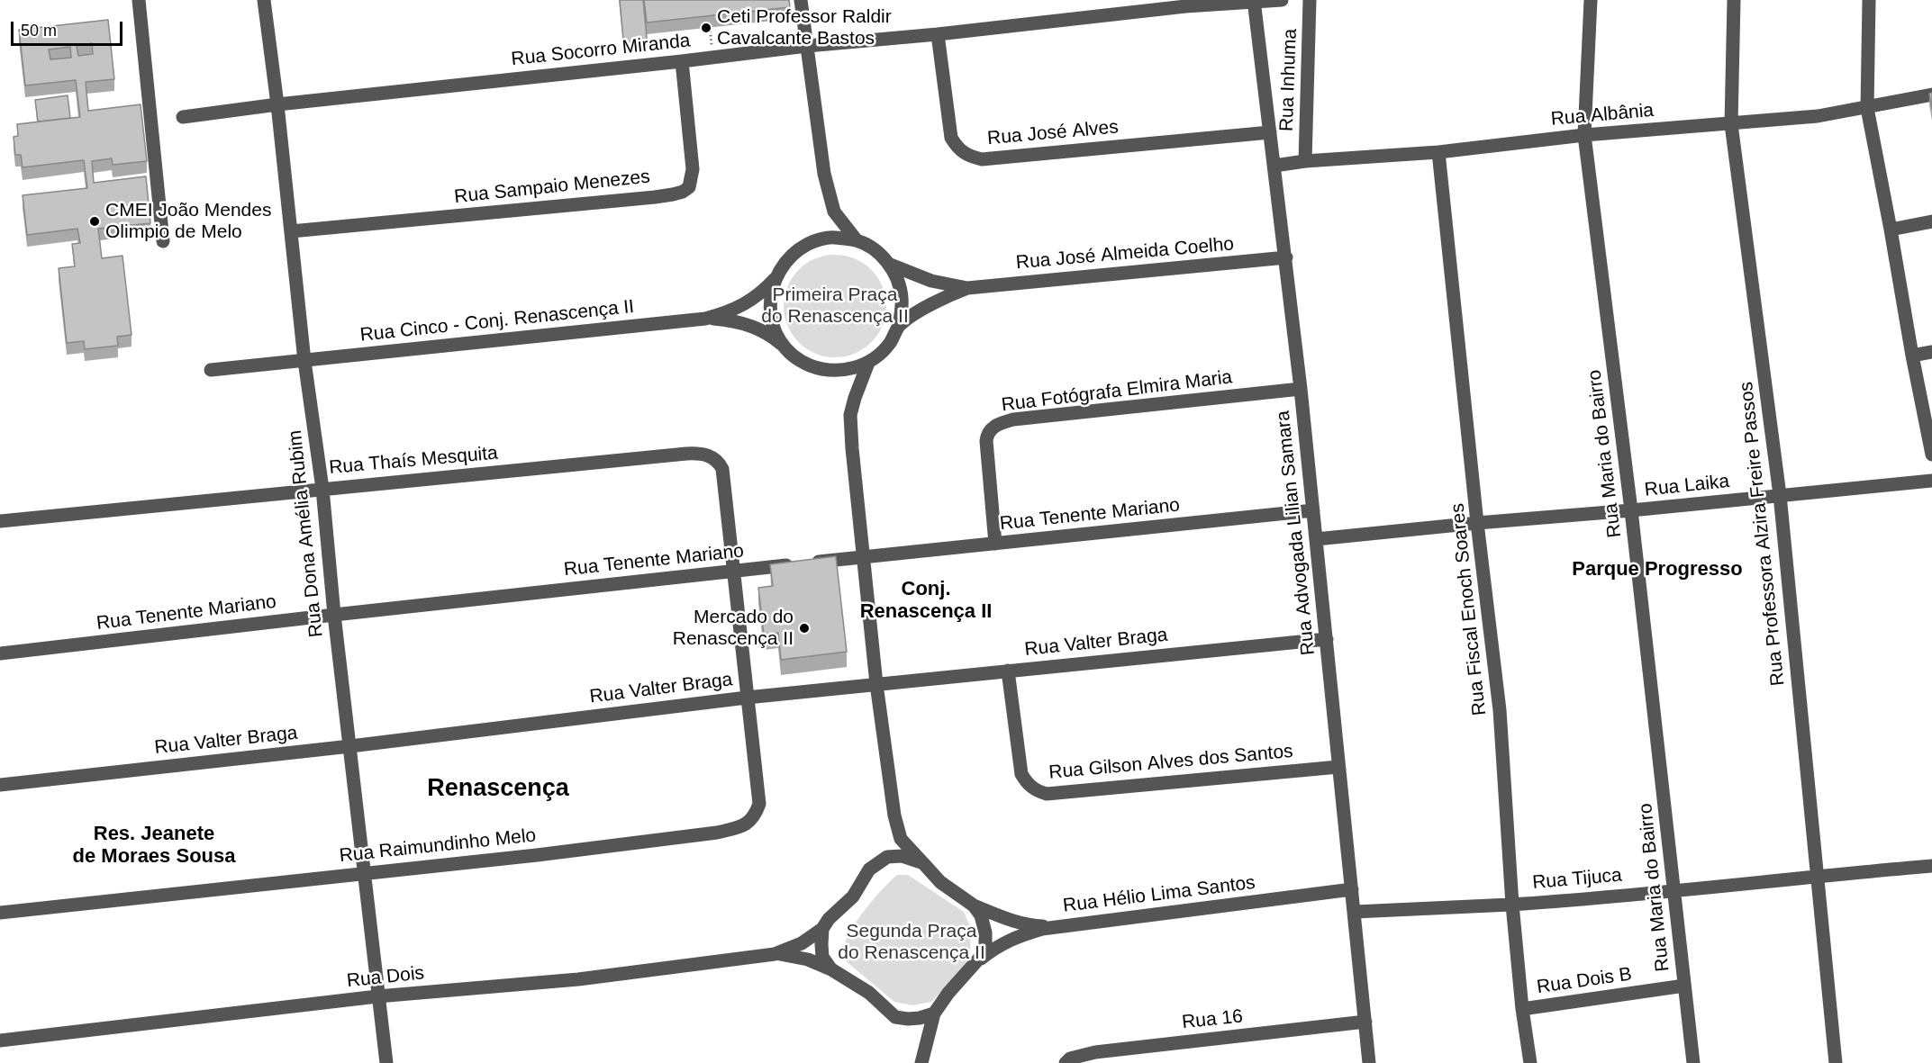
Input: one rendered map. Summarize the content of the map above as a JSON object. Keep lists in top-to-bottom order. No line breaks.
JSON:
{"streets":{"street":["Rua Socorro Miranda","Rua Inhuma","Rua Albânia","Rua José Alves","Rua Sampaio Menezes","Rua José Almeida Coelho","Rua Cinco - Conj. Renascença II","Rua Fotógrafa Elmira Maria","Rua Maria do Bairro","Rua Thaís Mesquita","Rua Laika","Rua Tenente Mariano","Rua Advogada Lilian Samara","Rua Dona Amélia Rubim","Rua Professora Alzira Freire Passos","Rua Fiscal Enoch Soares","Rua Valter Braga","Rua Gilson Alves dos Santos","Rua Raimundinho Melo","Rua Tijuca","Rua Hélio Lima Santos","Rua Dois","Rua Dois B","Rua 16"]},"crossings":[["Rua Socorro Miranda","Rua José Alves"],["Rua Socorro Miranda","Rua Sampaio Menezes"],["Rua Socorro Miranda","Rua Advogada Lilian Samara"],["Rua Socorro Miranda","Rua Dona Amélia Rubim"],["Rua Inhuma","Rua Albânia"],["Rua Albânia","Rua Maria do Bairro"],["Rua Albânia","Rua Advogada Lilian Samara"],["Rua Albânia","Rua Professora Alzira Freire Passos"],["Rua Albânia","Rua Fiscal Enoch Soares"],["Rua José Alves","Rua Advogada Lilian Samara"],["Rua Sampaio Menezes","Rua Dona Amélia Rubim"],["Rua José Almeida Coelho","Rua Advogada Lilian Samara"],["Rua Cinco - Conj. Renascença II","Rua Dona Amélia Rubim"],["Rua Fotógrafa Elmira Maria","Rua Tenente Mariano"],["Rua Fotógrafa Elmira Maria","Rua Advogada Lilian Samara"],["Rua Maria do Bairro","Rua Laika"],["Rua Maria do Bairro","Rua Tijuca"],["Rua Maria do Bairro","Rua Dois B"],["Rua Thaís Mesquita","Rua Tenente Mariano"],["Rua Thaís Mesquita","Rua Dona Amélia Rubim"],["Rua Thaís Mesquita","Rua Valter Braga"],["Rua Thaís Mesquita","Rua Raimundinho Melo"],["Rua Laika","Rua Advogada Lilian Samara"],["Rua Laika","Rua Professora Alzira Freire Passos"],["Rua Laika","Rua Fiscal Enoch Soares"],["Rua Tenente Mariano","Rua Advogada Lilian Samara"],["Rua Tenente Mariano","Rua Dona Amélia Rubim"],["Rua Advogada Lilian Samara","Rua Valter Braga"],["Rua Advogada Lilian Samara","Rua Gilson Alves dos Santos"],["Rua Advogada Lilian Samara","Rua Tijuca"],["Rua Advogada Lilian Samara","Rua Hélio Lima Santos"],["Rua Advogada Lilian Samara","Rua 16"],["Rua Dona Amélia Rubim","Rua Valter Braga"],["Rua Dona Amélia Rubim","Rua Raimundinho Melo"],["Rua Dona Amélia Rubim","Rua Dois"],["Rua Professora Alzira Freire Passos","Rua Tijuca"],["Rua Fiscal Enoch Soares","Rua Tijuca"],["Rua Fiscal Enoch Soares","Rua Dois B"],["Rua Valter Braga","Rua Gilson Alves dos Santos"],["Rua Valter Braga","Rua Raimundinho Melo"]],"districts":["Parque Progresso","Conj. Renascença II","Renascença","Res. Jeanete de Moraes Sousa"],"parks":["Primeira Praça do Renascença II","Segunda Praça do Renascença II"],"places":["Ceti Professor Raldir Cavalcante Bastos","CMEI João Mendes Olimpio de Melo","Mercado do Renascença II"],"scale_bar":"50 m"}
